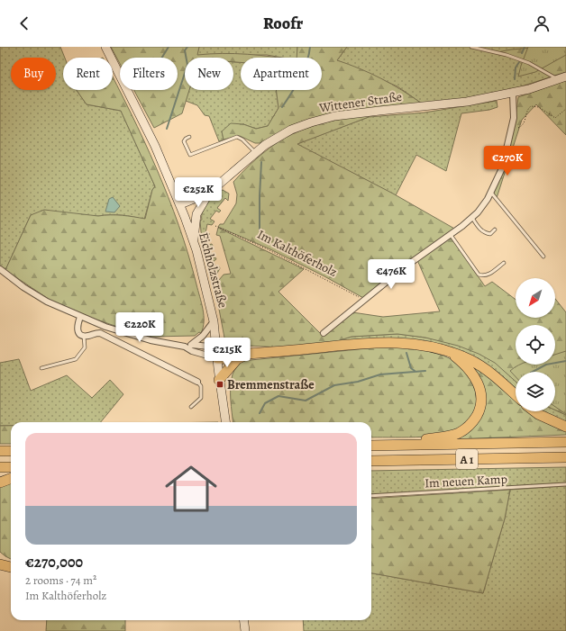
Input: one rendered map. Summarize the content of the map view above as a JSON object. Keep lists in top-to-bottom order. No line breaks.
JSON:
{"streets":{"highway":["A 1"],"main road":["Wittener Straße","Eichholzstraße"],"lane":["Im neuen Kamp"],"path":["Im Kalthöferholz"]},"crossings":[["Wittener Straße","Eichholzstraße"]],"places":{"transit":["Bremmenstraße"]},"north":"bottom left","page":{"header":"Roofr","chip":["Buy","Rent","Filters","New","Apartment"],"price":["€270K","€252K","€476K","€220K","€215K"],"list":[{"name":"€270,000","note":"2 rooms · 74 m² · Im Kalthöferholz"}]}}
